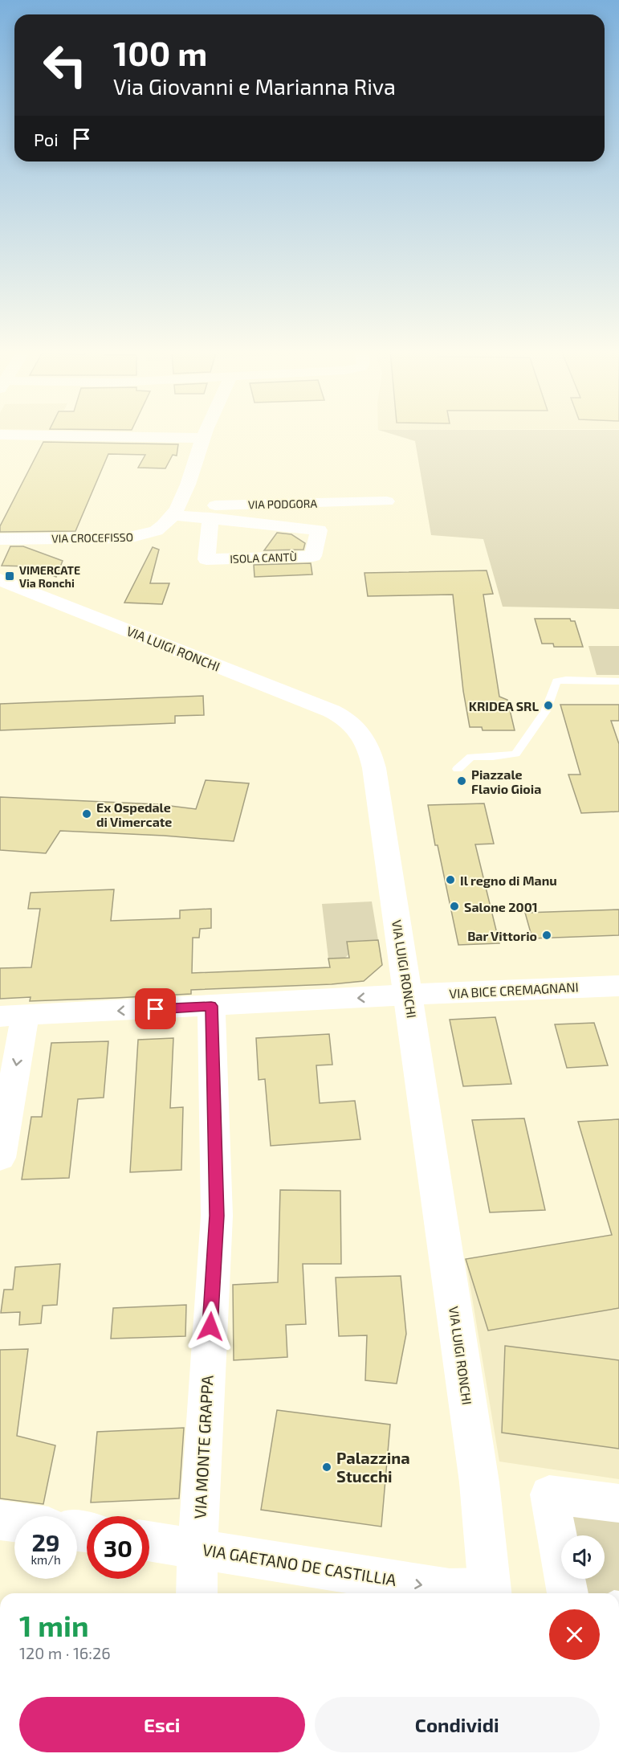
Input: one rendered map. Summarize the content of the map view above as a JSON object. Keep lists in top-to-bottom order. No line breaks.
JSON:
{"streets":{"street":["VIA PODGORA","VIA CROCEFISSO","ISOLA CANTÙ","VIA LUIGI RONCHI","VIA BICE CREMAGNANI","VIA MONTE GRAPPA","VIA GAETANO DE CASTILLIA"]},"crossings":[["VIA PODGORA","VIA CROCEFISSO"],["VIA PODGORA","ISOLA CANTÙ"],["VIA CROCEFISSO","ISOLA CANTÙ"],["VIA LUIGI RONCHI","VIA BICE CREMAGNANI"],["VIA LUIGI RONCHI","VIA GAETANO DE CASTILLIA"],["VIA MONTE GRAPPA","VIA GAETANO DE CASTILLIA"]],"one_way":["VIA GAETANO DE CASTILLIA"],"places":{"transit":["VIMERCATE Via Ronchi"],"other":["KRIDEA SRL","Piazzale Flavio Gioia","Ex Ospedale di Vimercate","Il regno di Manu","Salone 2001","Bar Vittorio","Palazzina Stucchi"]},"page":{"turn":["100 m","Via Giovanni e Marianna Riva"],"then":"Poi","speed":"29 km/h","limit":"30","heading":["1 min","120 m · 16:26"],"buttons":["Esci","Condividi"]}}
